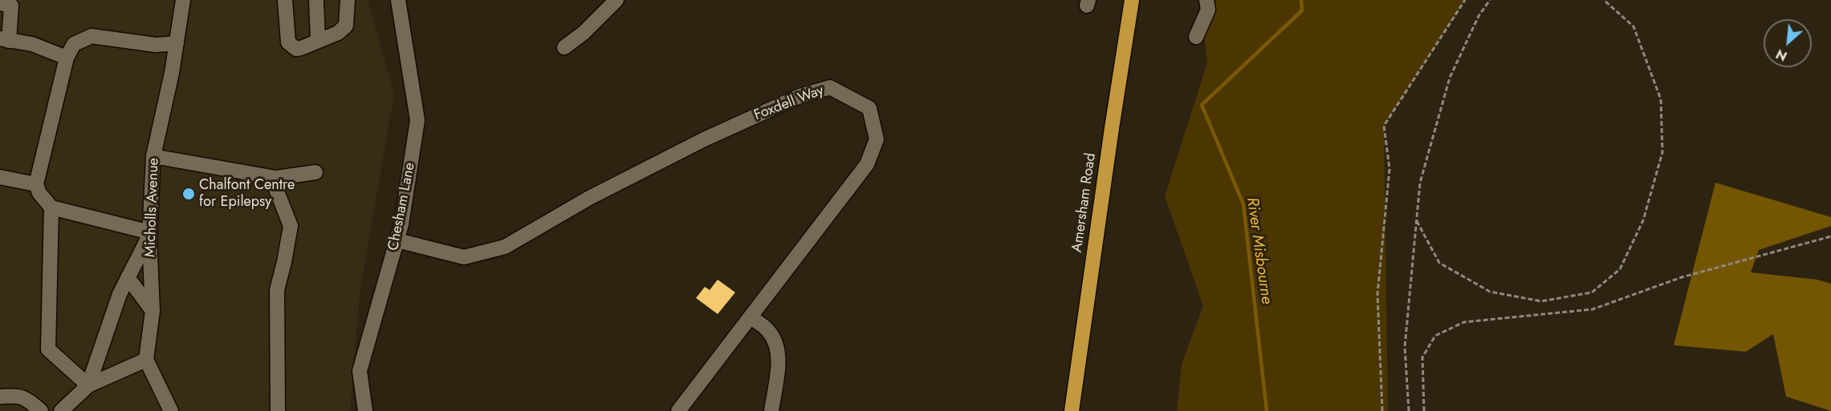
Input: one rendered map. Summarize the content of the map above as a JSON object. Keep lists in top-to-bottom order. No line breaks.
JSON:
{"streets":{"highway":["Amersham Road"],"street":["Foxdell Way","Chesham Lane","Micholls Avenue"]},"crossings":[["Foxdell Way","Chesham Lane"]],"water":["River Misbourne"],"places":["Chalfont Centre for Epilepsy"],"north":"bottom left"}
